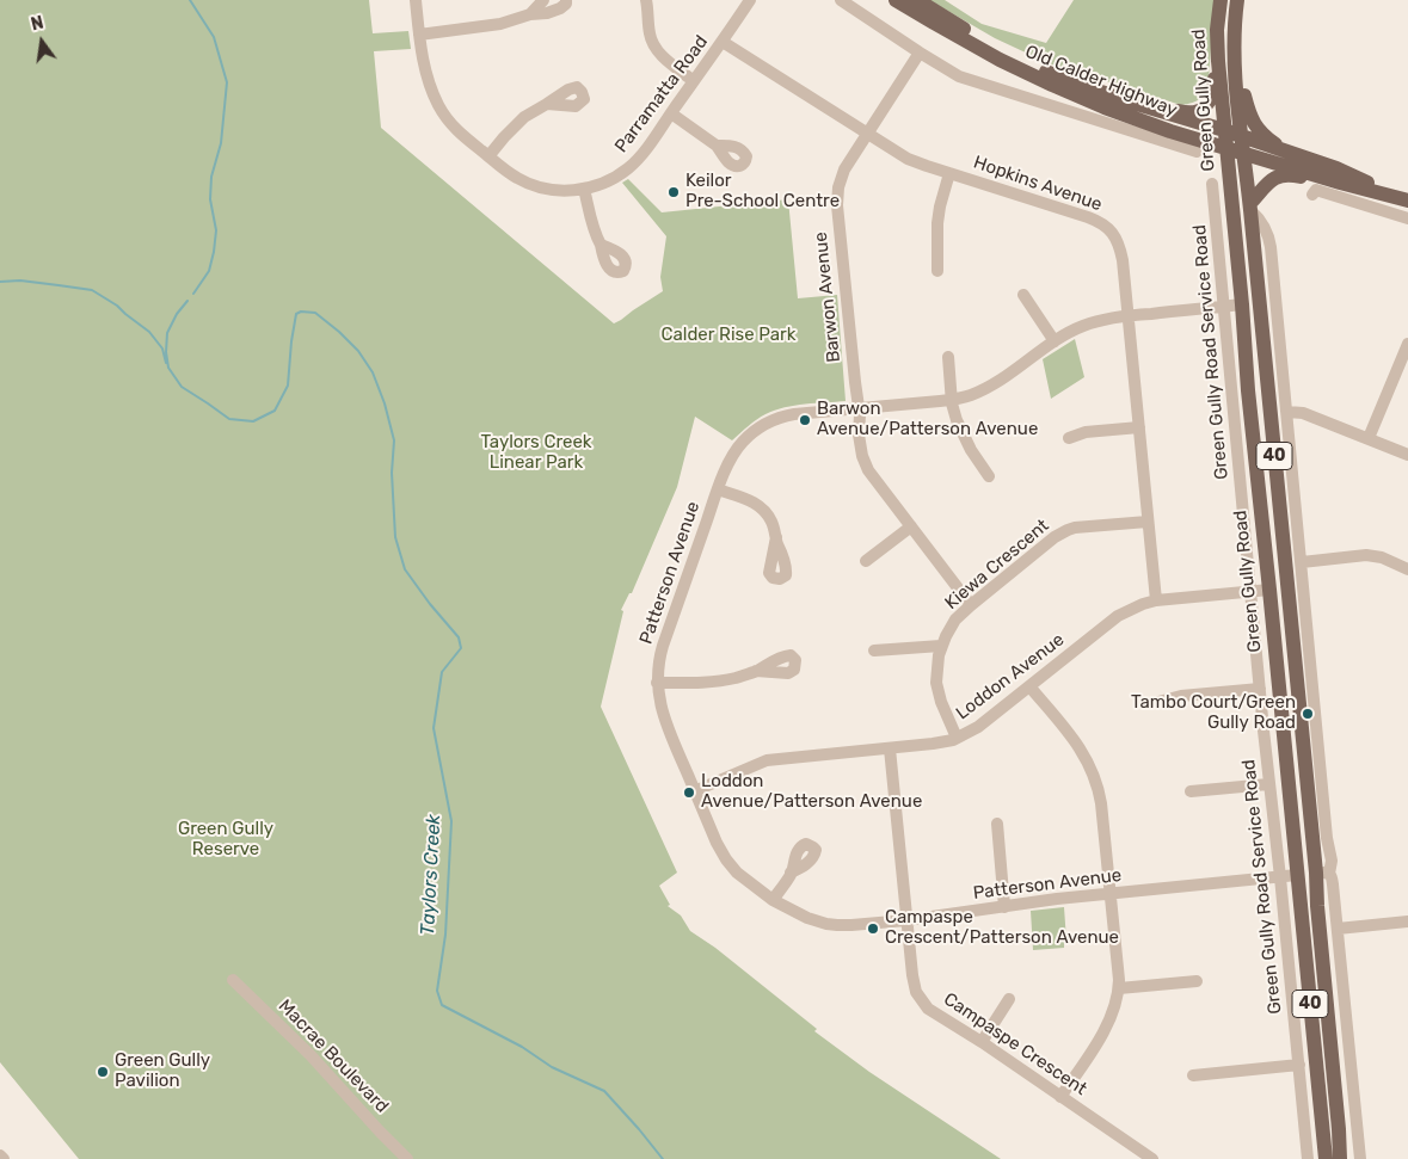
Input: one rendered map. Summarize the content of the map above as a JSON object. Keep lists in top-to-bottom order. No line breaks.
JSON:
{"streets":{"main road":["Old Calder Highway","Green Gully Road","40"],"street":["Parramatta Road","Hopkins Avenue","Barwon Avenue","Green Gully Road Service Road","Kiewa Crescent","Patterson Avenue","Loddon Avenue","Campaspe Crescent","Macrae Boulevard"]},"crossings":[["Old Calder Highway","Green Gully Road"],["Parramatta Road","Hopkins Avenue"],["Green Gully Road","Patterson Avenue"],["Green Gully Road","Loddon Avenue"],["Hopkins Avenue","Barwon Avenue"],["Hopkins Avenue","Kiewa Crescent"],["Hopkins Avenue","Patterson Avenue"],["Hopkins Avenue","Loddon Avenue"],["Barwon Avenue","Kiewa Crescent"],["Barwon Avenue","Patterson Avenue"],["Green Gully Road Service Road","Patterson Avenue"],["Green Gully Road Service Road","Loddon Avenue"],["Kiewa Crescent","Loddon Avenue"],["Patterson Avenue","Loddon Avenue"],["Patterson Avenue","Campaspe Crescent"],["Loddon Avenue","Campaspe Crescent"]],"water":["Taylors Creek"],"parks":["Calder Rise Park","Taylors Creek Linear Park","Green Gully Reserve"],"places":["Keilor Pre-School Centre","Barwon Avenue/Patterson Avenue","Tambo Court/Green Gully Road","Loddon Avenue/Patterson Avenue","Campaspe Crescent/Patterson Avenue","Green Gully Pavilion"],"north":"top"}
